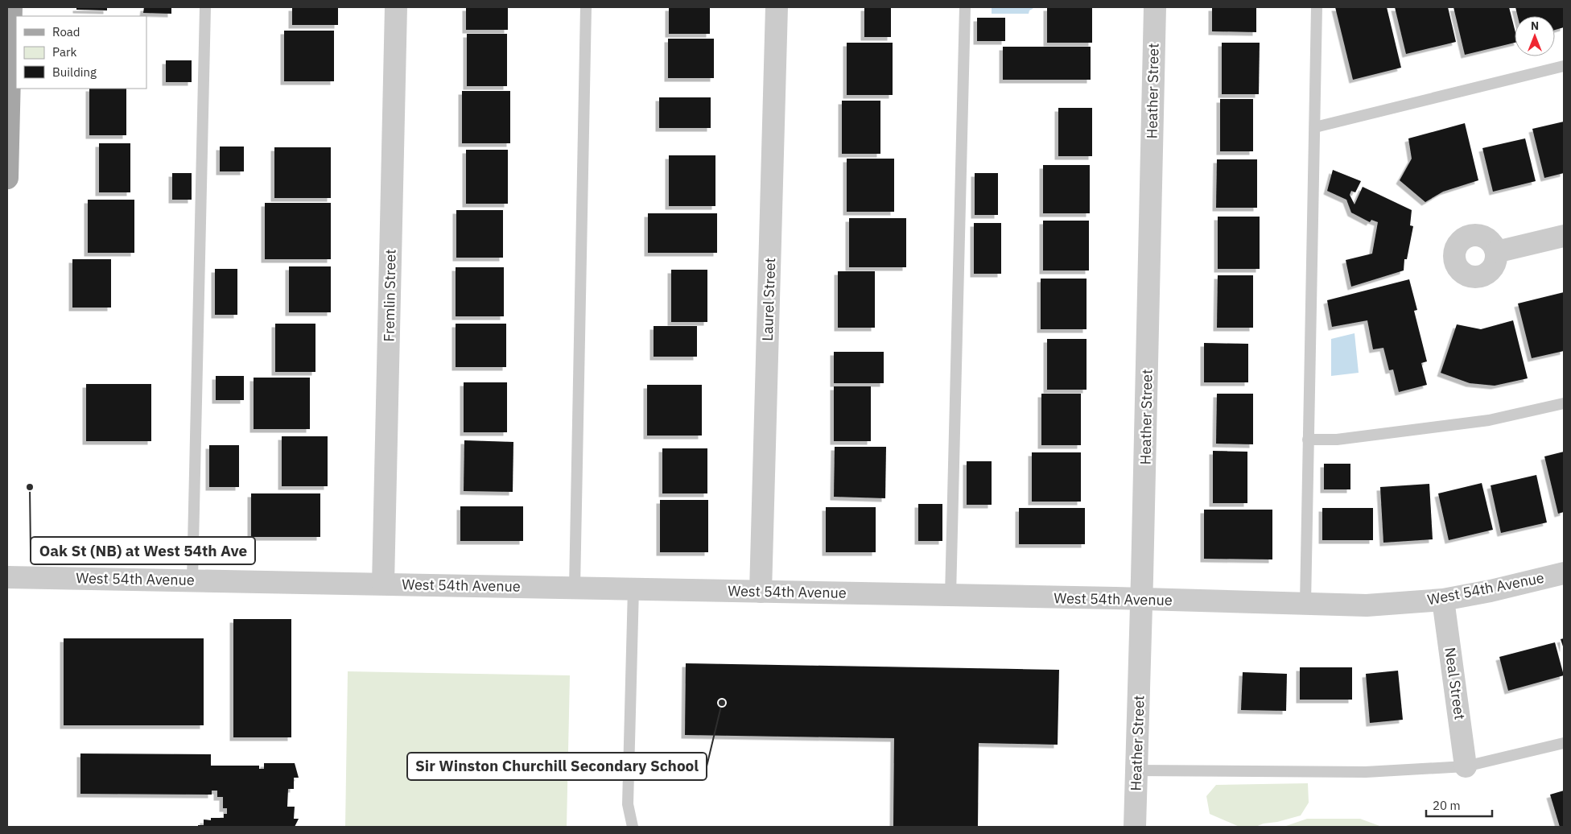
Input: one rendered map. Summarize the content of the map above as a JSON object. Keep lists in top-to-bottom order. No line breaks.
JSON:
{"streets":{"street":["Heather Street","Fremlin Street","Laurel Street","West 54th Avenue","Neal Street"]},"crossings":[["Heather Street","West 54th Avenue"],["Fremlin Street","West 54th Avenue"],["Laurel Street","West 54th Avenue"],["West 54th Avenue","Neal Street"]],"places":["Oak St (NB) at West 54th Ave","Sir Winston Churchill Secondary School"],"legend":["Road","Park","Building"],"scale_bar":"20 m","north":"top"}
